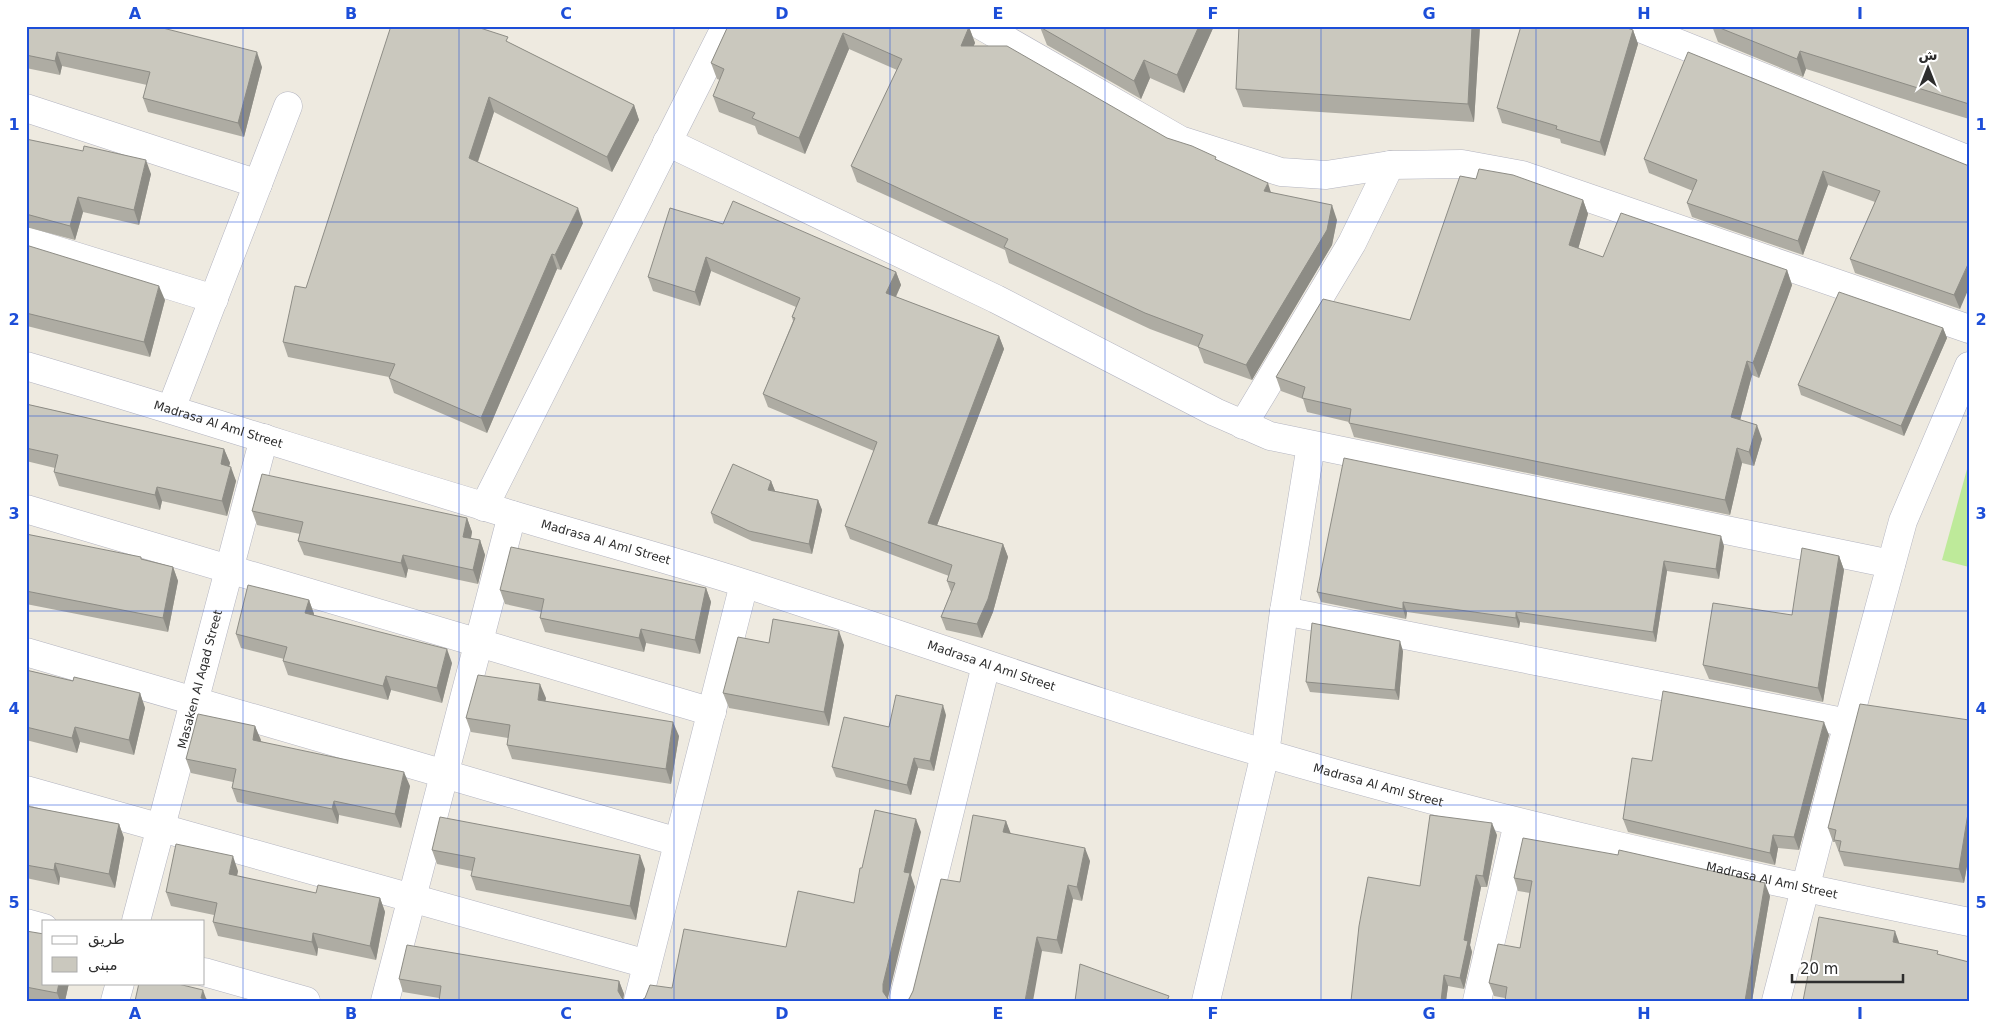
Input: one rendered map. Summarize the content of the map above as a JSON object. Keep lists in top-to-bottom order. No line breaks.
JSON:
{"streets":{"street":["Madrasa Al Aml Street","Masaken Al Aqad Street"]},"crossings":[["Madrasa Al Aml Street","Masaken Al Aqad Street"]],"legend":["طريق","مبنى"],"scale_bar":"20 m","north":"top","grid":{"columns":["A","B","C","D","E","F","G","H","I"],"rows":["1","2","3","4","5"]}}
